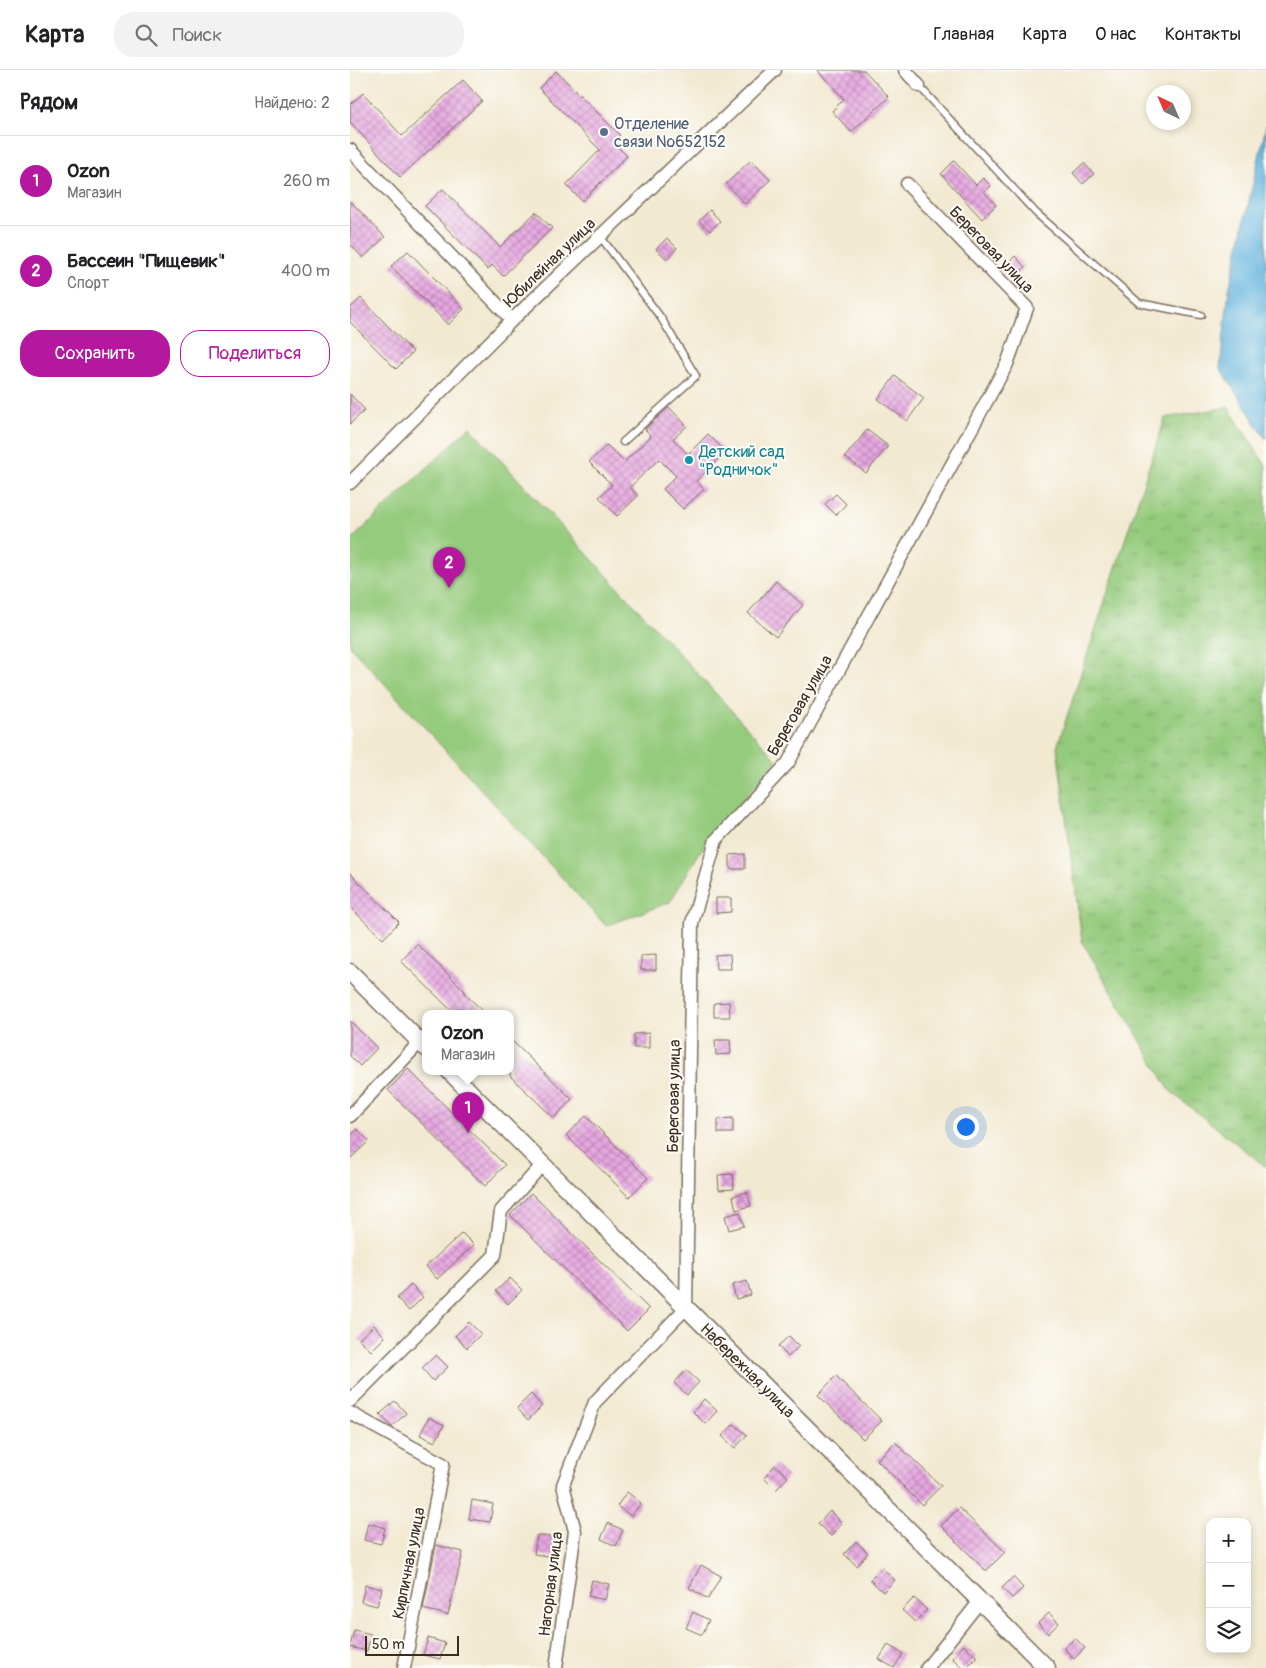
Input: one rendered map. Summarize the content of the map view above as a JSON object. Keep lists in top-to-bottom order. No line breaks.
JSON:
{"streets":{"street":["Береговая улица","Юбилейная улица","Набережная улица","Кирпичная улица","Нагорная улица"]},"crossings":[["Береговая улица","Набережная улица"],["Береговая улица","Нагорная улица"],["Набережная улица","Нагорная улица"]],"places":["Отделение связи №652152","Детский сад \"Родничок\""],"scale_bar":"50 m","north":"top left","page":{"header":"Карта","search":"Поиск","nav":["Главная","Карта","О нас","Контакты"],"heading":["Рядом","Найдено: 2"],"list":[{"mark":"1","name":"Ozon","note":"Магазин","value":"260 m"},{"mark":"2","name":"Бассеин \"Пищевик\"","note":"Спорт","value":"400 m"}],"buttons":["Сохранить","Поделиться"],"pins":["2","1"],"popup":["Ozon","Магазин"],"map_buttons":["+","−"],"scale":"50 m"}}
